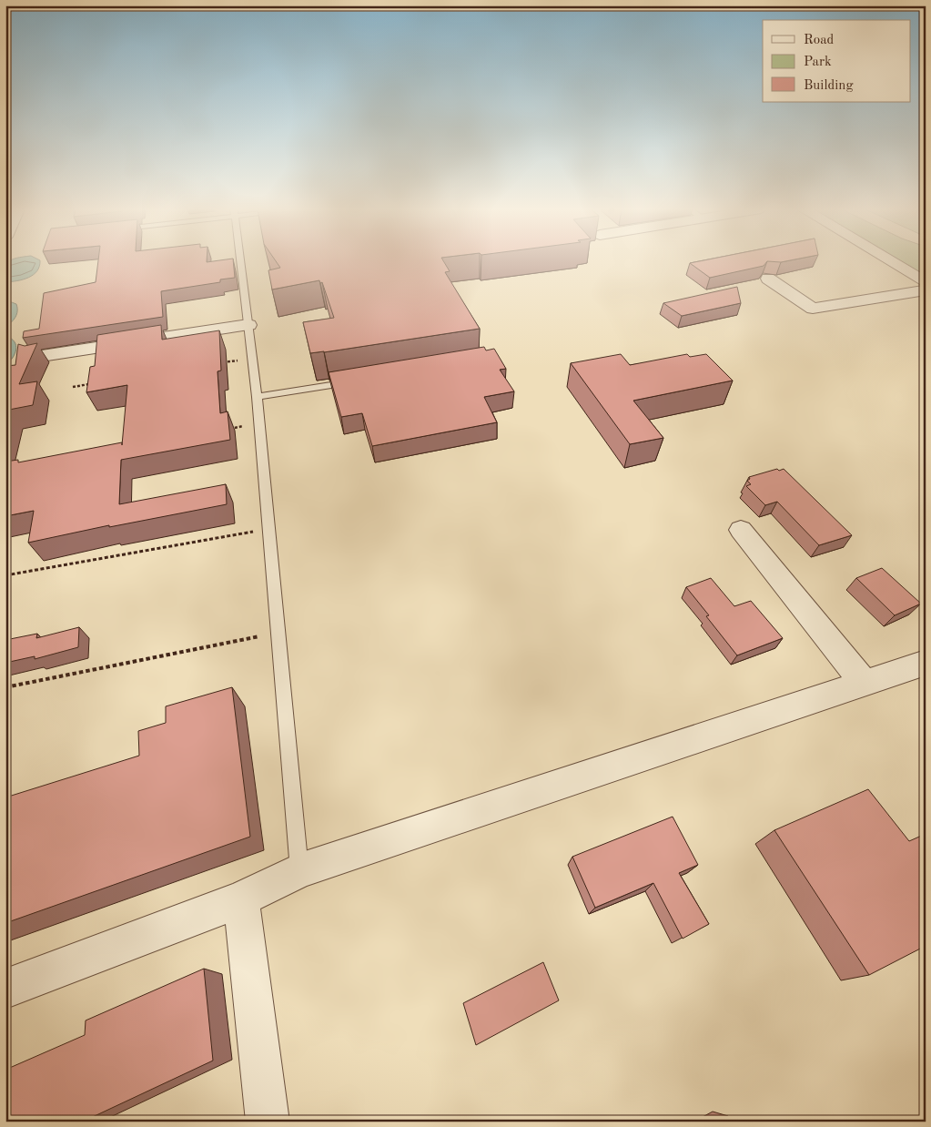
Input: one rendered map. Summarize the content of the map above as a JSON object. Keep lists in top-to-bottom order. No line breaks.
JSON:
{"legend":["Road","Park","Building"]}
